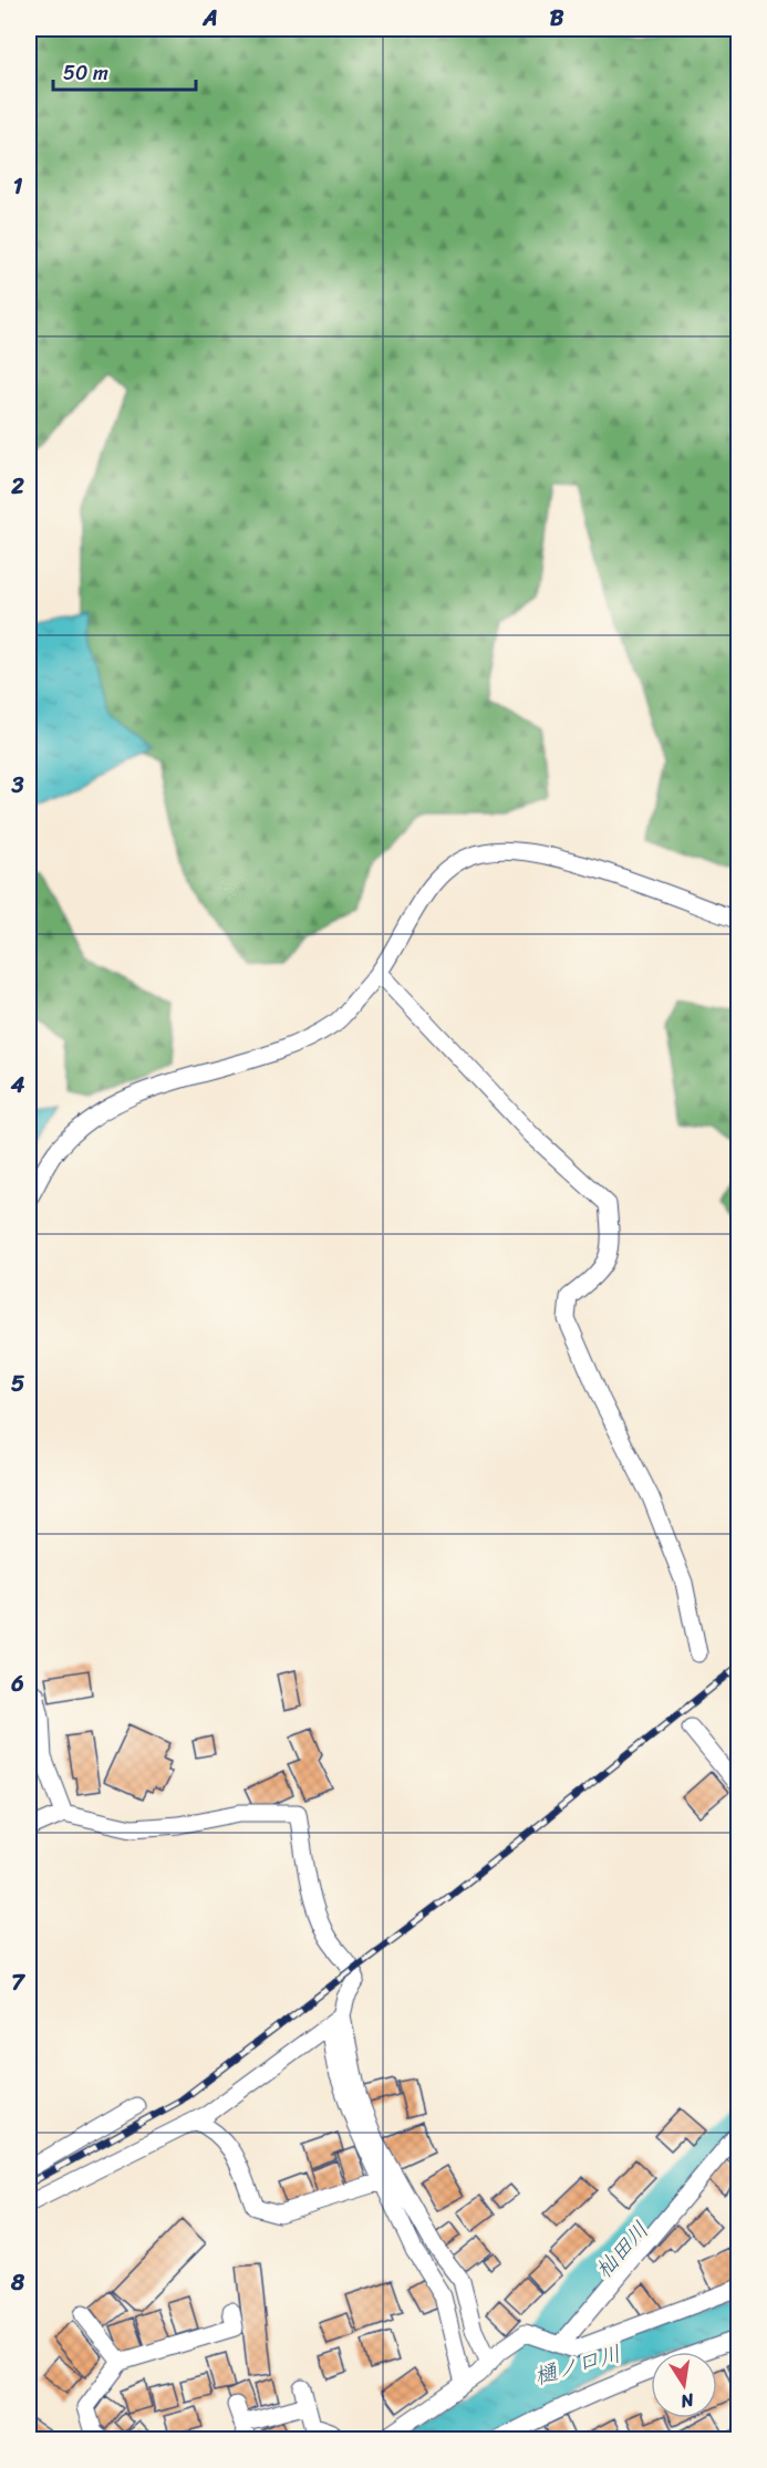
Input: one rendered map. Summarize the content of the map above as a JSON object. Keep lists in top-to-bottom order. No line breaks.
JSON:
{"water":["杣田川","樋ノ口川"],"scale_bar":"50 m","north":"bottom","grid":{"columns":["A","B"],"rows":["1","2","3","4","5","6","7","8"]}}
